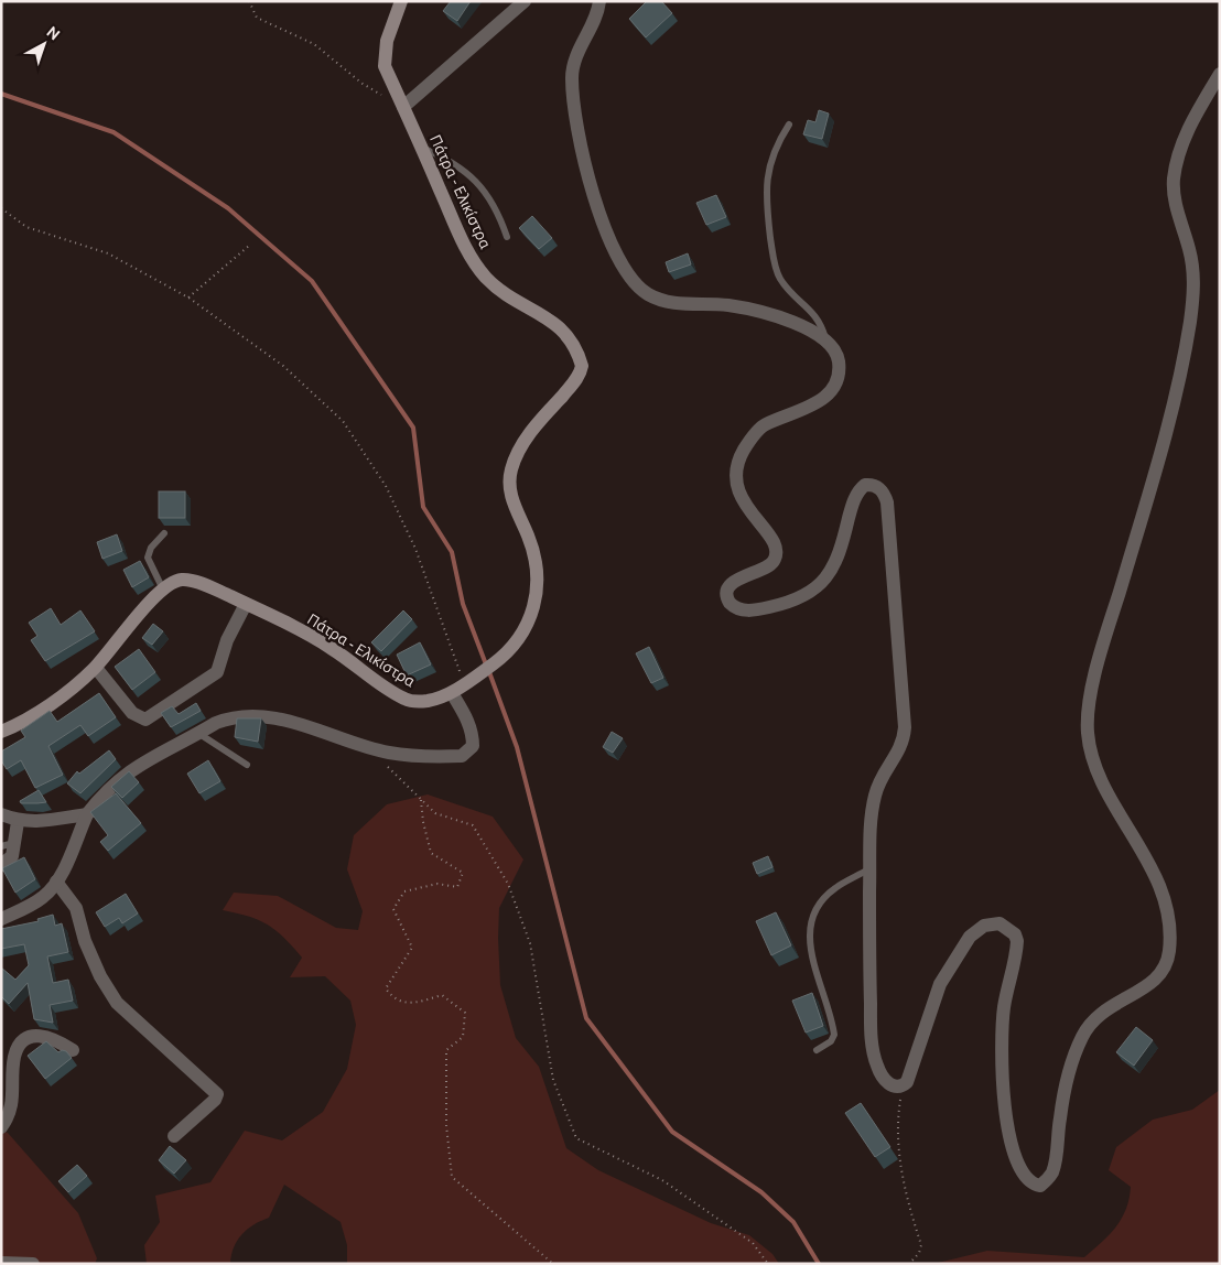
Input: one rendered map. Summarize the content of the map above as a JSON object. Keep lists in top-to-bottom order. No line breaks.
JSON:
{"streets":{"main road":["Πάτρα - Ελικίστρα"]},"north":"top right"}
